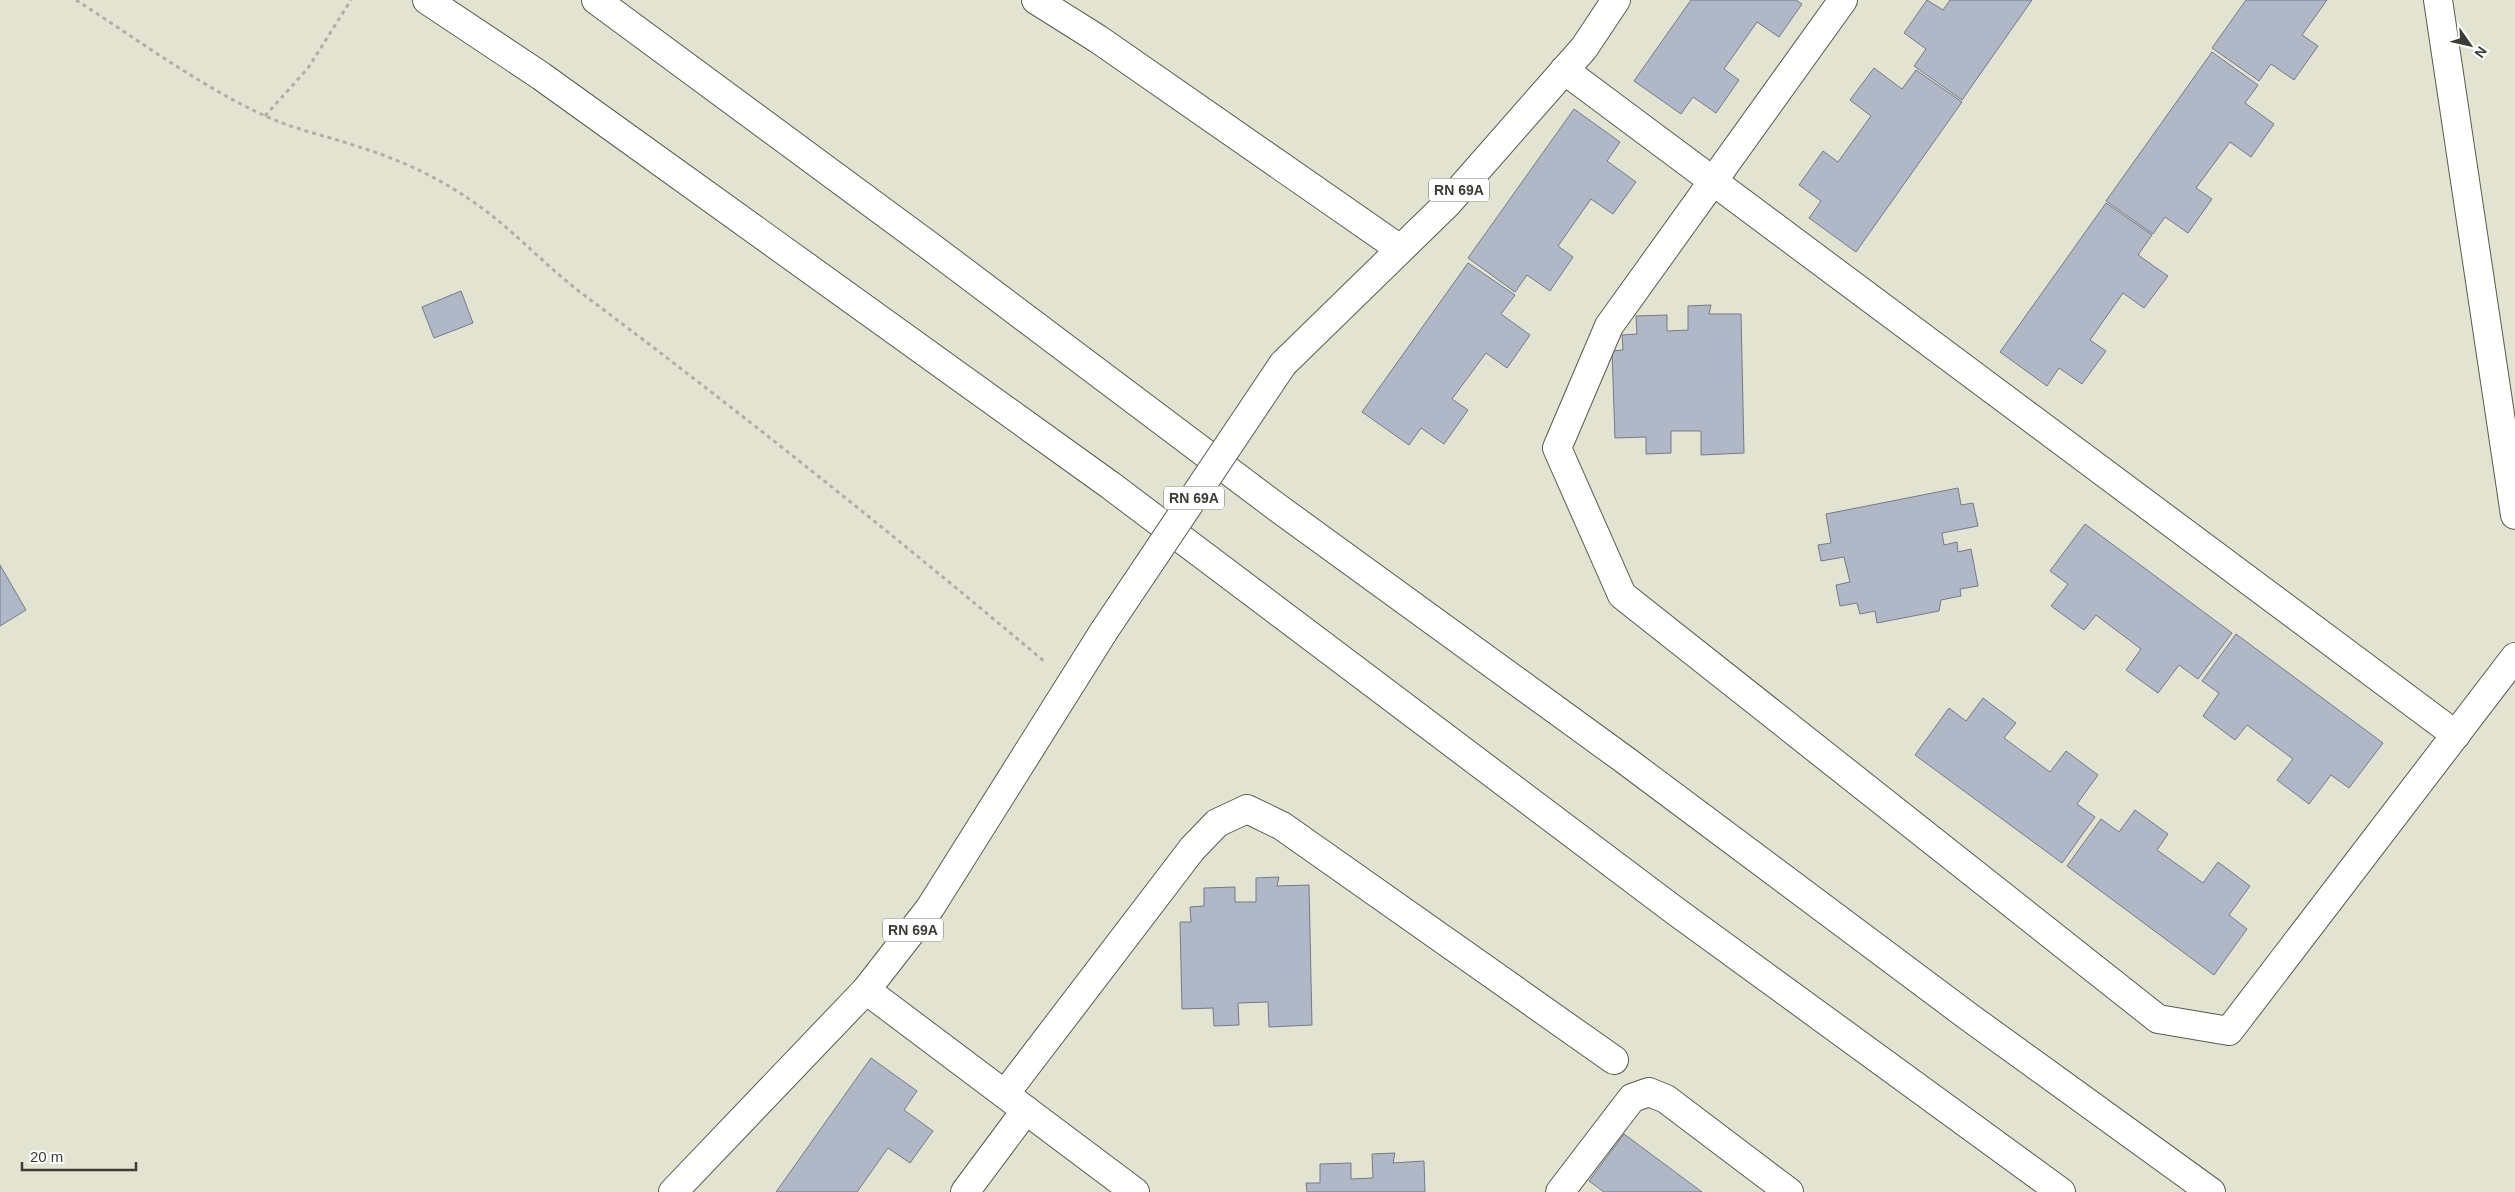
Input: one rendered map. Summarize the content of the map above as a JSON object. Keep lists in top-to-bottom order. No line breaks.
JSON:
{"streets":{"main road":["RN 69A"]},"scale_bar":"20 m","north":"bottom right"}
